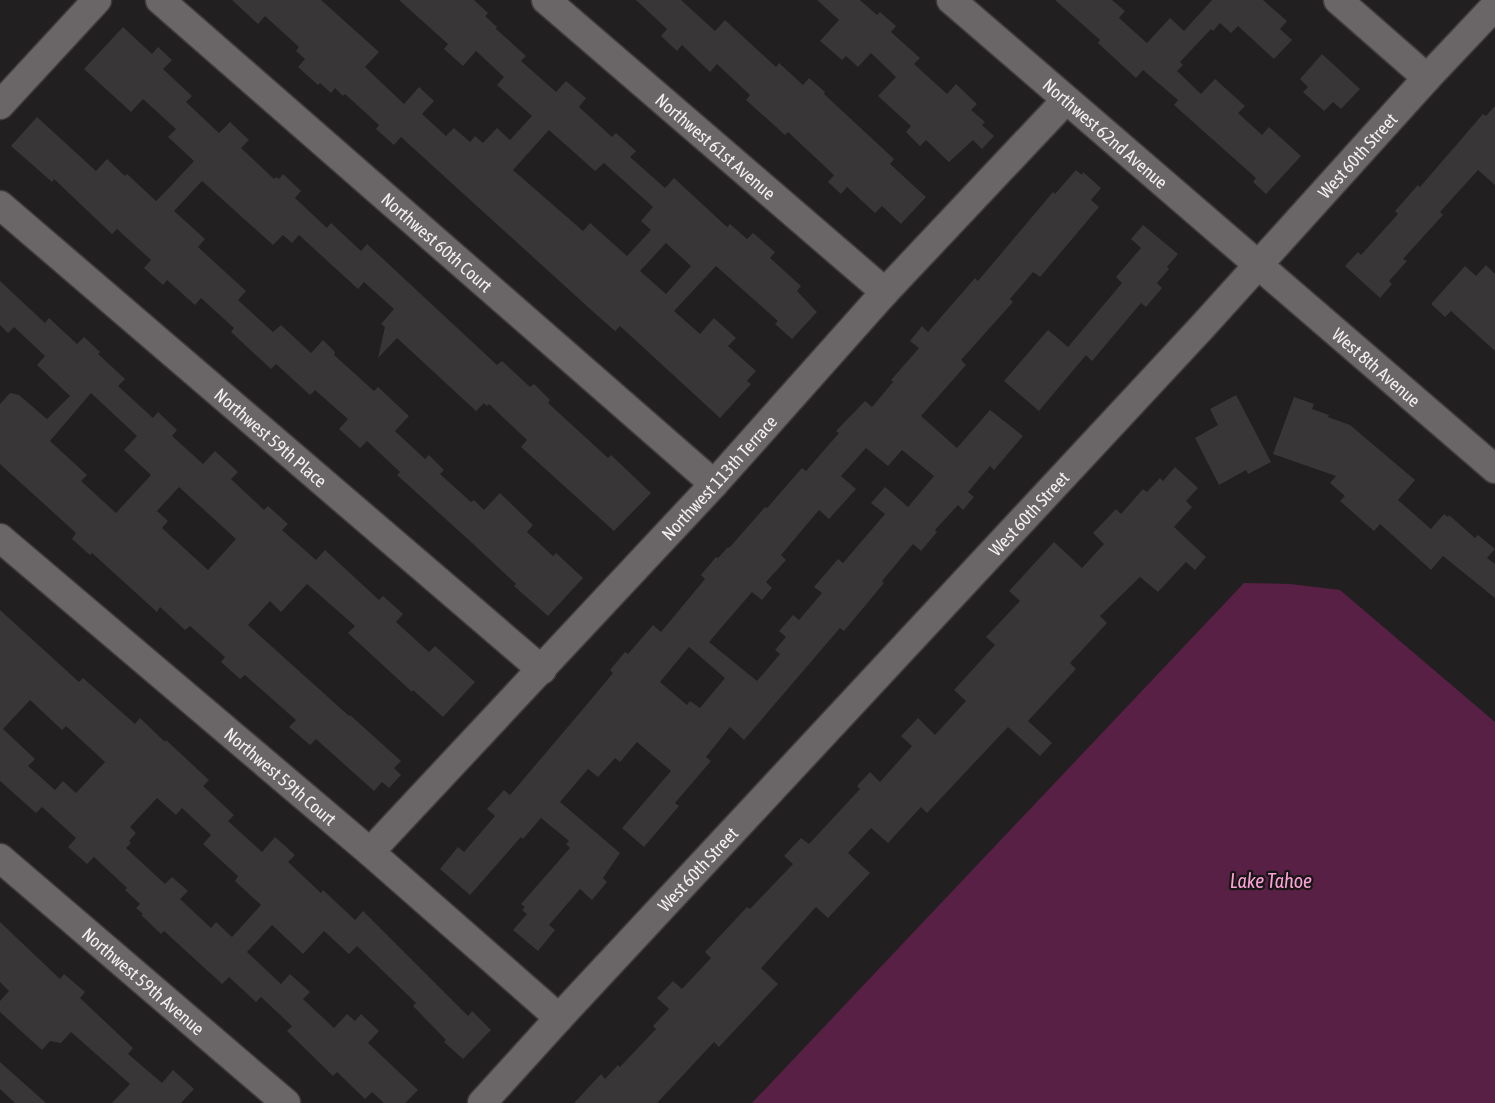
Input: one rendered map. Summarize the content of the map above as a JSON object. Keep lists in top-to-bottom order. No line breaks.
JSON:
{"streets":{"street":["Northwest 62nd Avenue","Northwest 61st Avenue","West 60th Street","Northwest 60th Court","West 8th Avenue","Northwest 59th Place","Northwest 113th Terrace","Northwest 59th Court","Northwest 59th Avenue"]},"crossings":[["Northwest 62nd Avenue","West 60th Street"],["Northwest 62nd Avenue","West 8th Avenue"],["Northwest 62nd Avenue","Northwest 113th Terrace"],["Northwest 61st Avenue","Northwest 113th Terrace"],["West 60th Street","West 8th Avenue"],["West 60th Street","Northwest 59th Court"],["Northwest 60th Court","Northwest 113th Terrace"],["Northwest 59th Place","Northwest 113th Terrace"],["Northwest 113th Terrace","Northwest 59th Court"]],"water":["Lake Tahoe"]}
